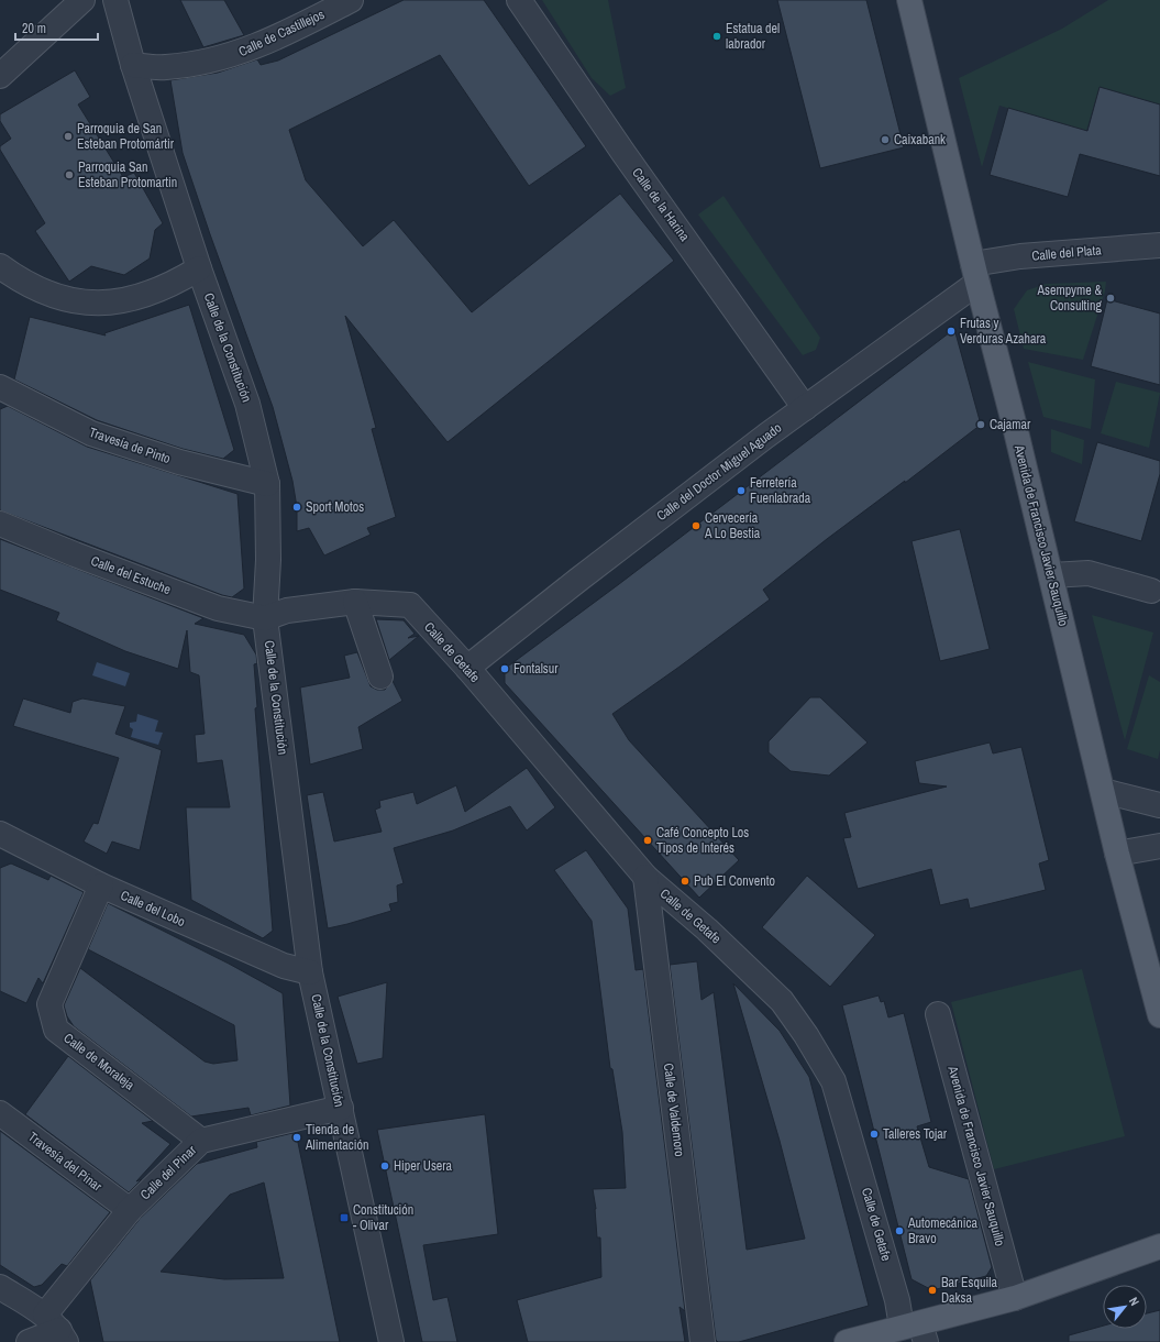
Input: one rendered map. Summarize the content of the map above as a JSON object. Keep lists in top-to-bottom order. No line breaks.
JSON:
{"streets":{"main road":["Avenida de Francisco Javier Sauquillo"],"street":["Calle de Castillejos","Calle de la Harina","Calle del Plata","Calle de la Constitución","Travesía de Pinto","Calle del Doctor Miguel Aguado","Calle del Estuche","Calle de Getafe","Calle del Lobo","Calle de Moraleja","Calle de Valdemoro","Travesía del Pinar","Calle del Pinar"]},"crossings":[["Calle de Castillejos","Calle de la Constitución"],["Calle de la Harina","Calle del Doctor Miguel Aguado"],["Calle del Plata","Calle del Doctor Miguel Aguado"],["Calle del Plata","Avenida de Francisco Javier Sauquillo"],["Calle de la Constitución","Travesía de Pinto"],["Calle de la Constitución","Calle del Estuche"],["Calle de la Constitución","Calle de Getafe"],["Calle de la Constitución","Calle del Lobo"],["Calle de la Constitución","Calle del Pinar"],["Calle del Doctor Miguel Aguado","Avenida de Francisco Javier Sauquillo"],["Calle del Doctor Miguel Aguado","Calle de Getafe"],["Calle del Estuche","Calle de Getafe"],["Calle de Getafe","Calle de Valdemoro"],["Calle del Lobo","Calle de Moraleja"],["Calle de Moraleja","Calle del Pinar"],["Travesía del Pinar","Calle del Pinar"]],"places":{"other":["Estatua del labrador","Parroquia de San Esteban Protomártir","Caixabank","Parroquia San Esteban Protomartin","Asempyme & Consulting","Frutas y Verduras Azahara","Cajamar","Ferretería Fuenlabrada","Sport Motos","Cervecería A Lo Bestia","Fontalsur","Café Concepto Los Tipos de Interés","Pub El Convento","Talleres Tojar","Tienda de Alimentación","Hiper Usera","Automecánica Bravo","Bar Esquila Daksa"],"transit":["Constitución - Olivar"]},"scale_bar":"20 m","north":"top right"}
